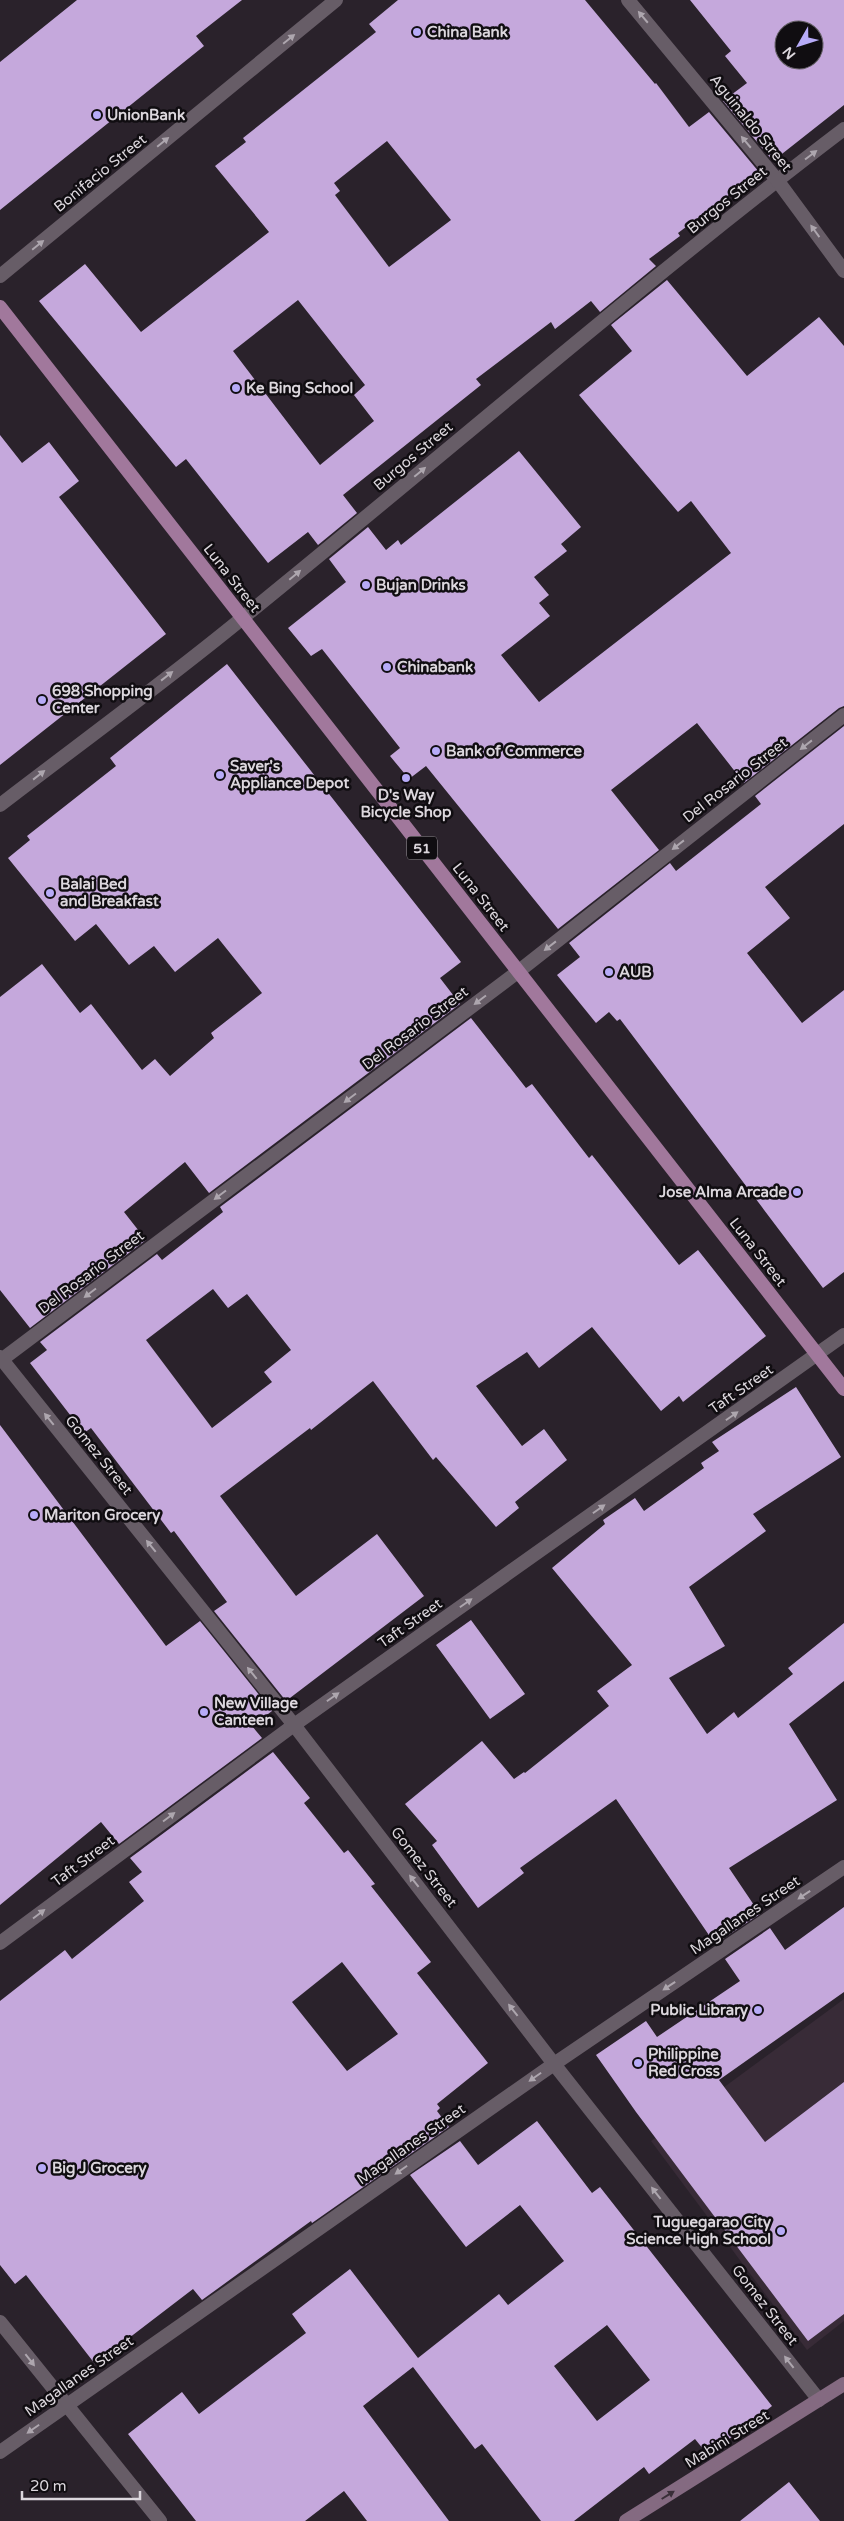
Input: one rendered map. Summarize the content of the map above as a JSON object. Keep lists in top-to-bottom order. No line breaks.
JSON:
{"streets":{"main road":["Luna Street","51","Mabini Street"],"street":["Aguinaldo Street","Bonifacio Street","Burgos Street","Del Rosario Street","Taft Street","Gomez Street","Magallanes Street"]},"crossings":[["Aguinaldo Street","Burgos Street"],["Burgos Street","Luna Street"],["Luna Street","Del Rosario Street"],["Luna Street","Taft Street"],["Del Rosario Street","Gomez Street"],["Taft Street","Gomez Street"],["Gomez Street","Magallanes Street"],["Gomez Street","Mabini Street"]],"one_way":["Aguinaldo Street","Bonifacio Street","Burgos Street","Del Rosario Street","Taft Street","Gomez Street","Magallanes Street","Mabini Street"],"places":["China Bank","UnionBank","Ke Bing School","Bujan Drinks","Chinabank","698 Shopping Center","Bank of Commerce","Saver's Appliance Depot","D's Way Bicycle Shop","Balai Bed and Breakfast","AUB","Jose Alma Arcade","Mariton Grocery","New Village Canteen","Public Library","Philippine Red Cross","Big J Grocery","Tuguegarao City Science High School"],"scale_bar":"20 m","north":"bottom left"}
